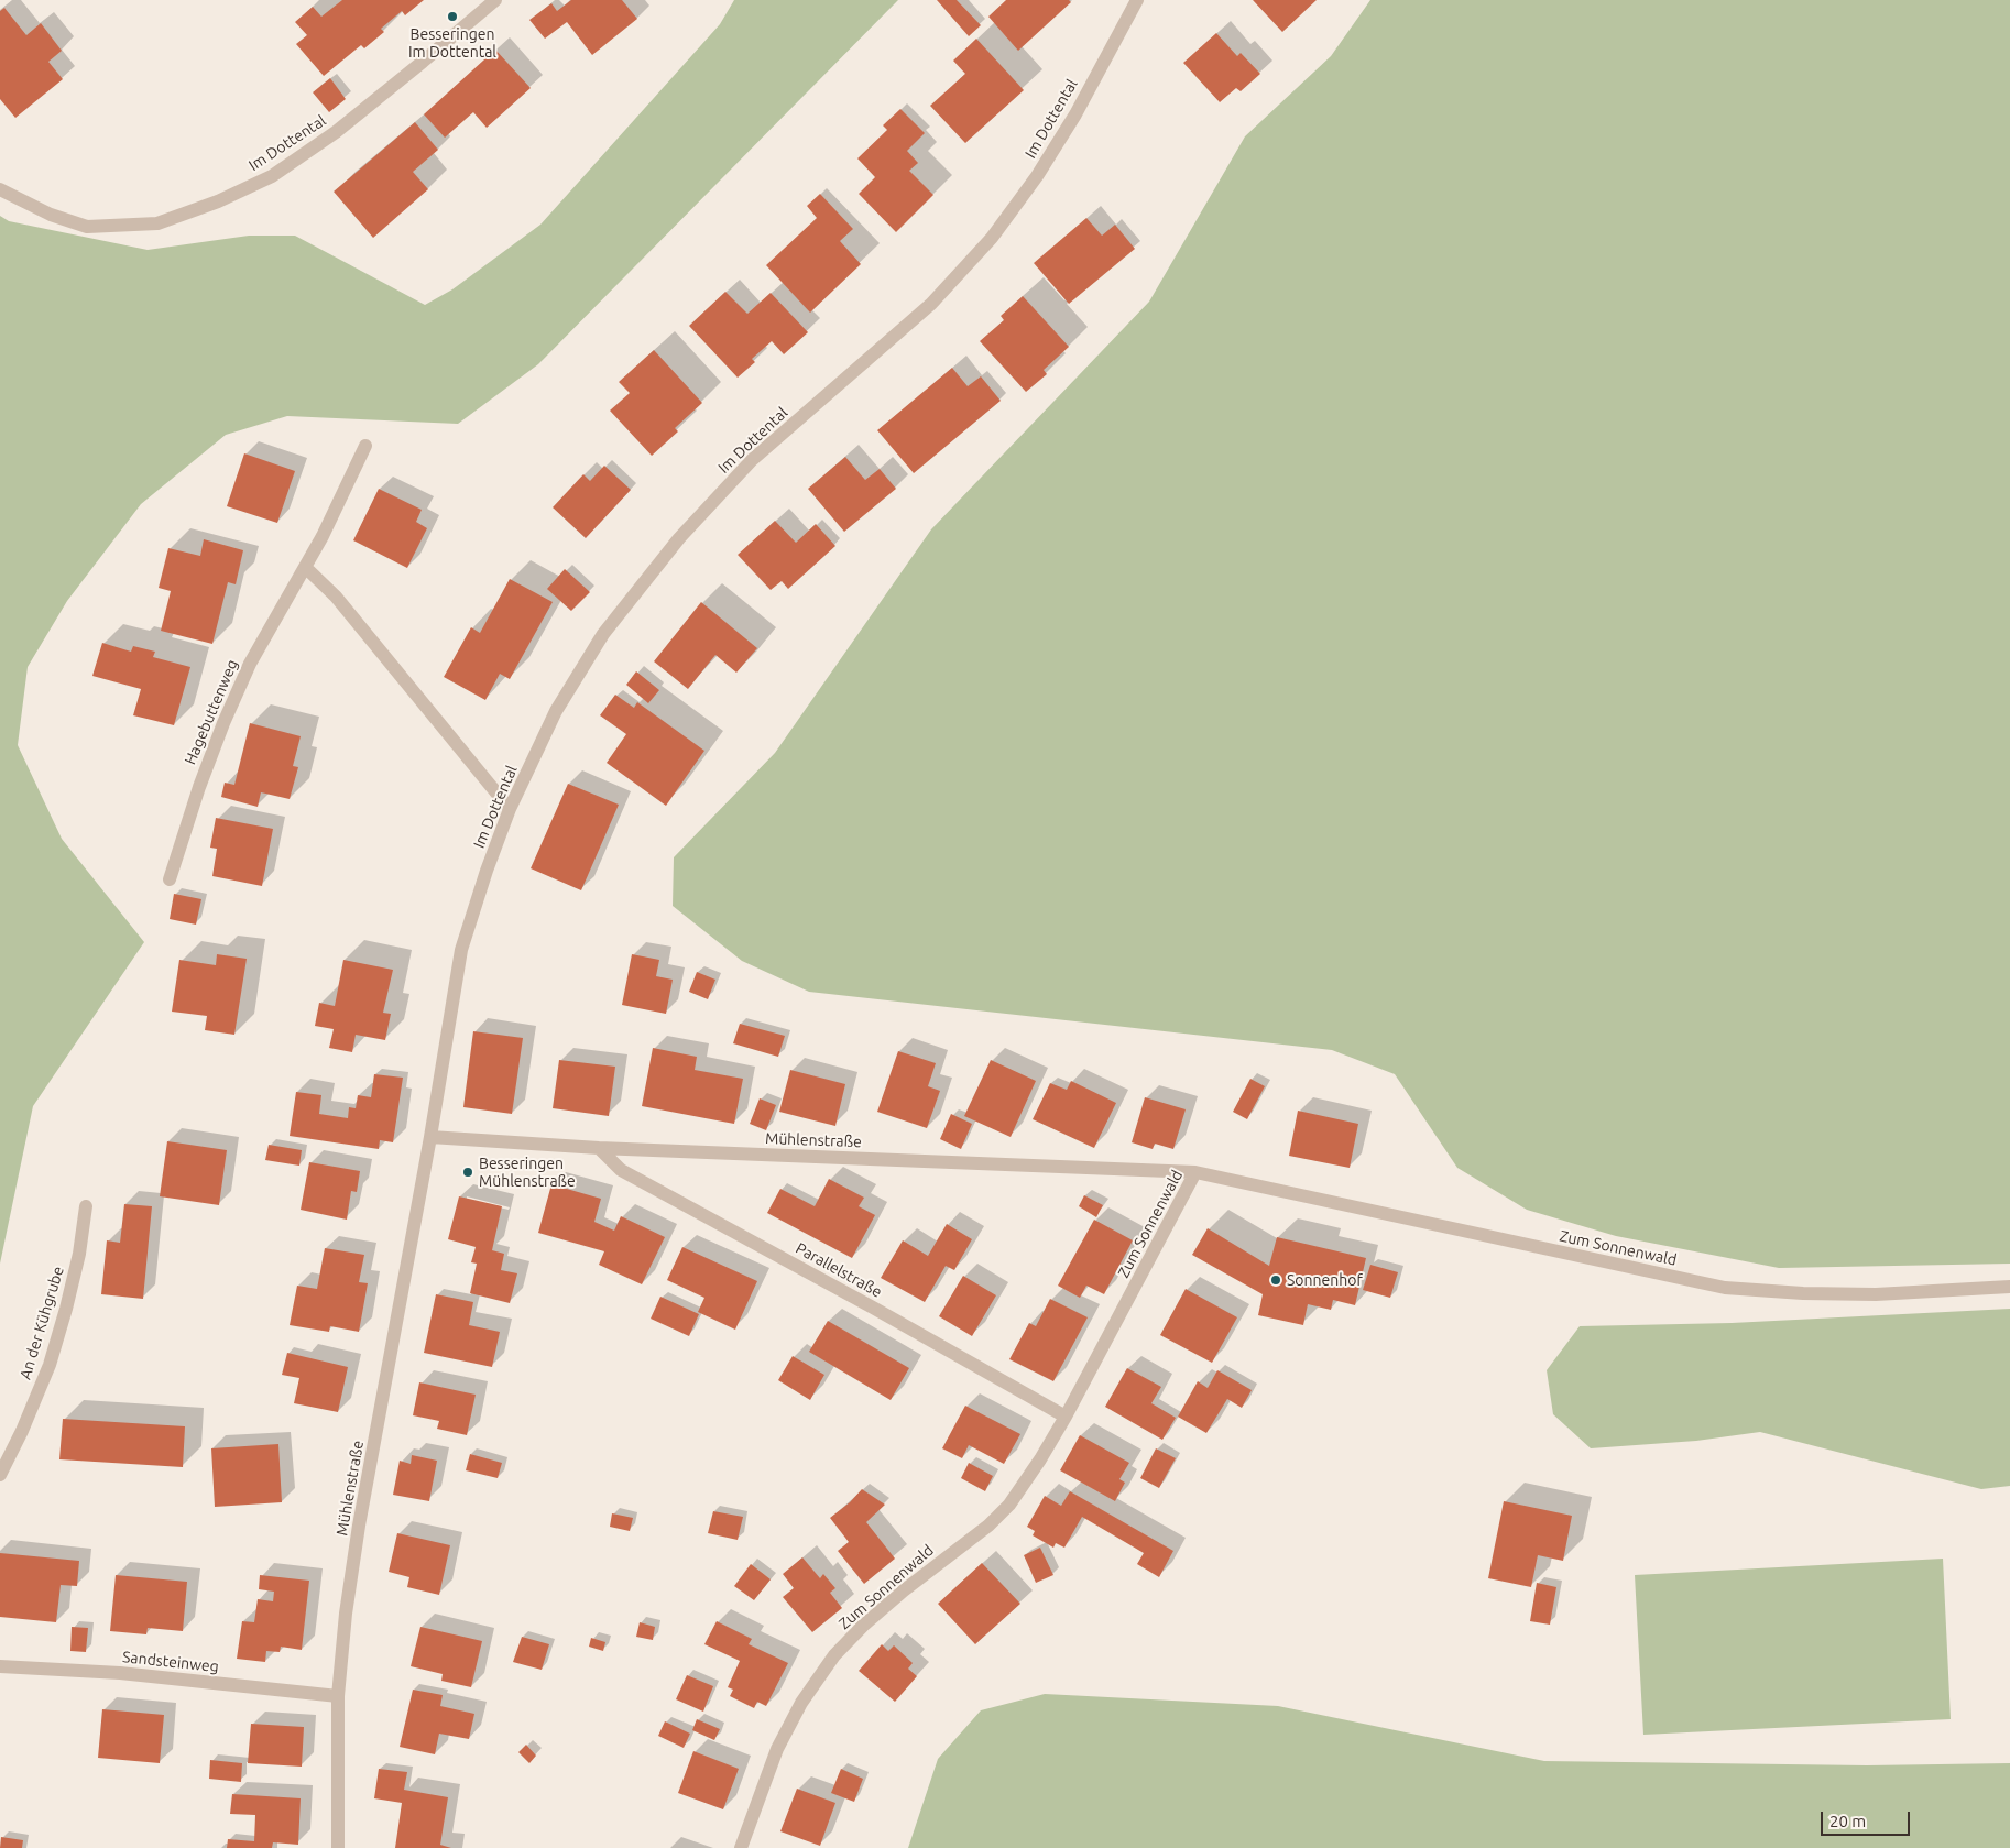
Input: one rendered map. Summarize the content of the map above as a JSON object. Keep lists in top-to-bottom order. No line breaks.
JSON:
{"streets":{"street":["Im Dottental","Hagebuttenweg","Mühlenstraße","Zum Sonnenwald","Parallelstraße","An der Kühgrube","Sandsteinweg"]},"crossings":[["Im Dottental","Mühlenstraße"],["Mühlenstraße","Zum Sonnenwald"],["Mühlenstraße","Parallelstraße"],["Mühlenstraße","Sandsteinweg"],["Zum Sonnenwald","Parallelstraße"]],"places":["Besseringen Im Dottental","Besseringen Mühlenstraße","Sonnenhof"],"scale_bar":"20 m"}
